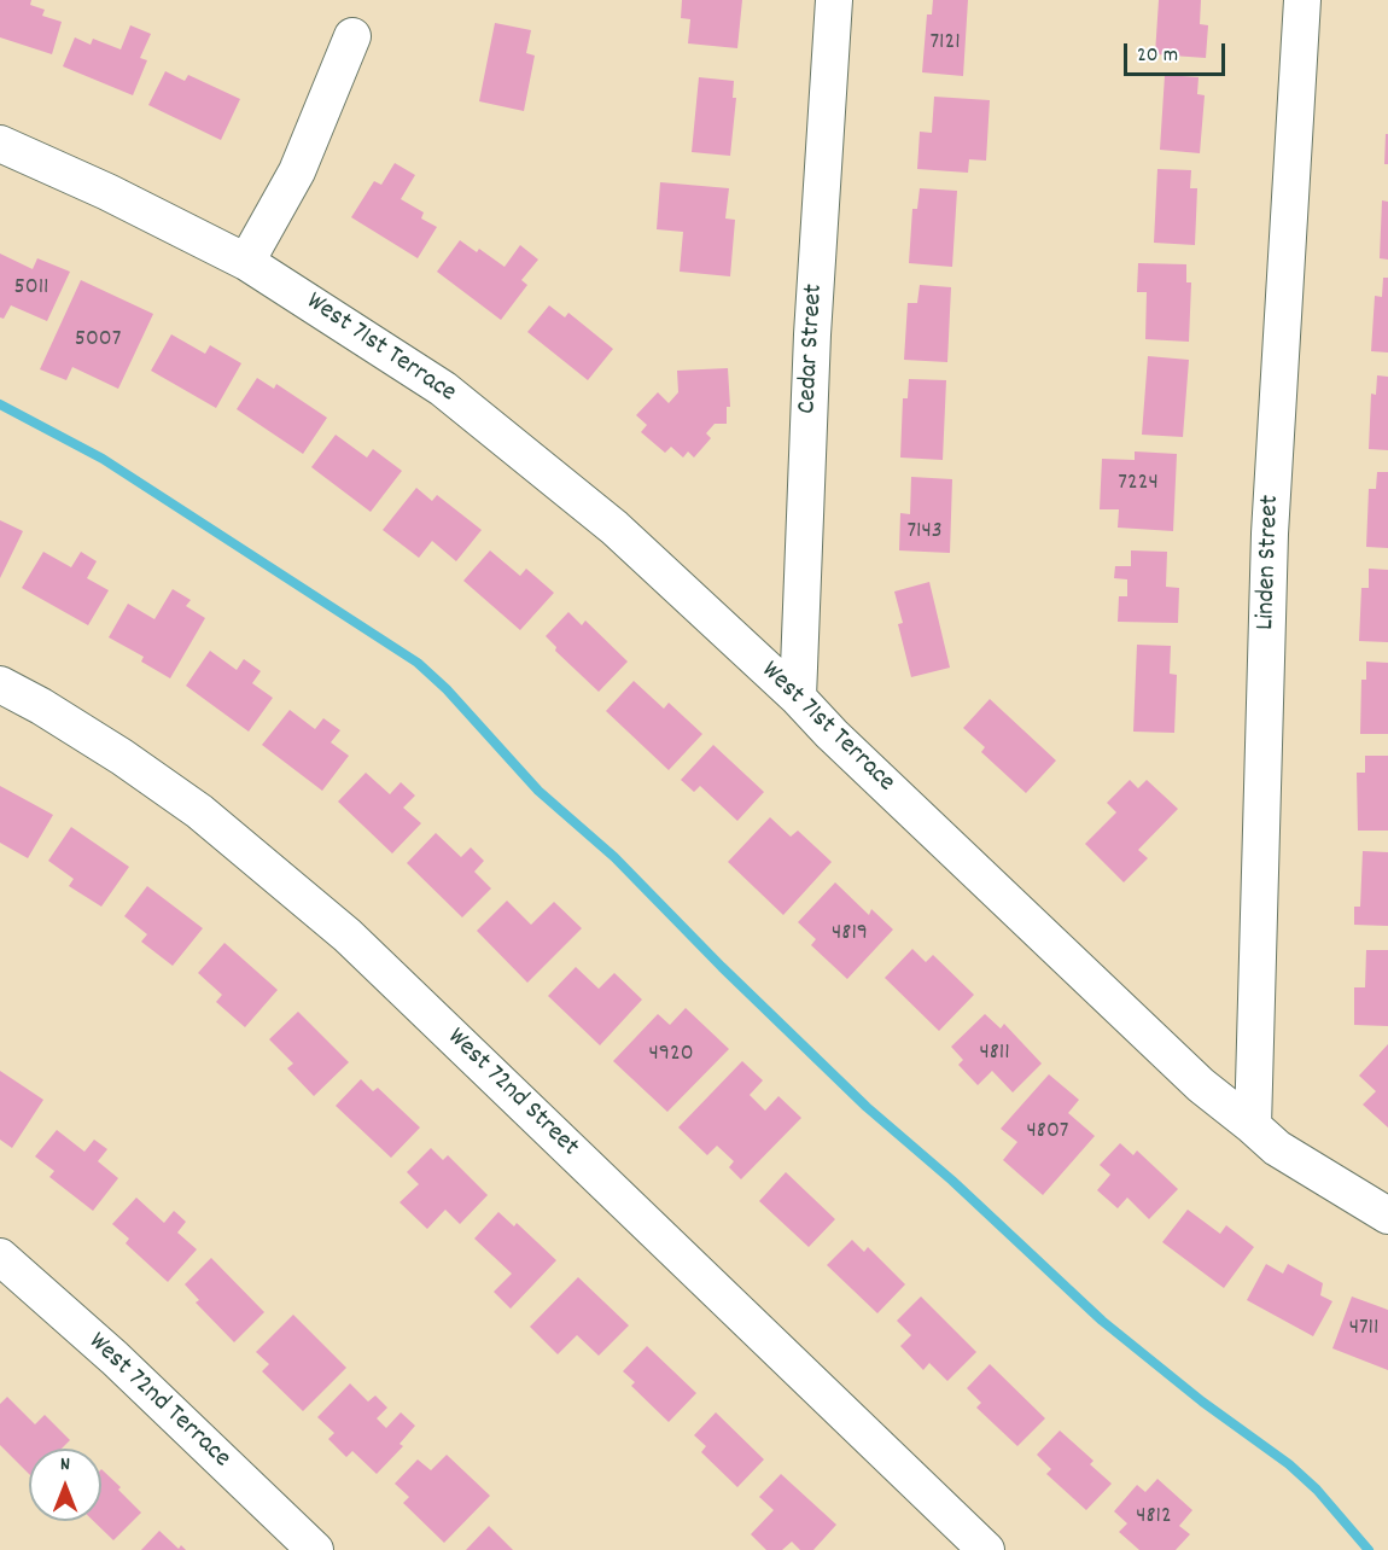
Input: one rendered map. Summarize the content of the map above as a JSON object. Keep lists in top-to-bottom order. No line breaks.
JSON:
{"streets":{"street":["West 71st Terrace","Cedar Street","Linden Street","West 72nd Street","West 72nd Terrace"]},"crossings":[["West 71st Terrace","Cedar Street"],["West 71st Terrace","Linden Street"]],"house_numbers":["7121","5011","5007","7224","7143","4819","4811","4920","4807","4711","4812"],"scale_bar":"20 m","north":"top"}
